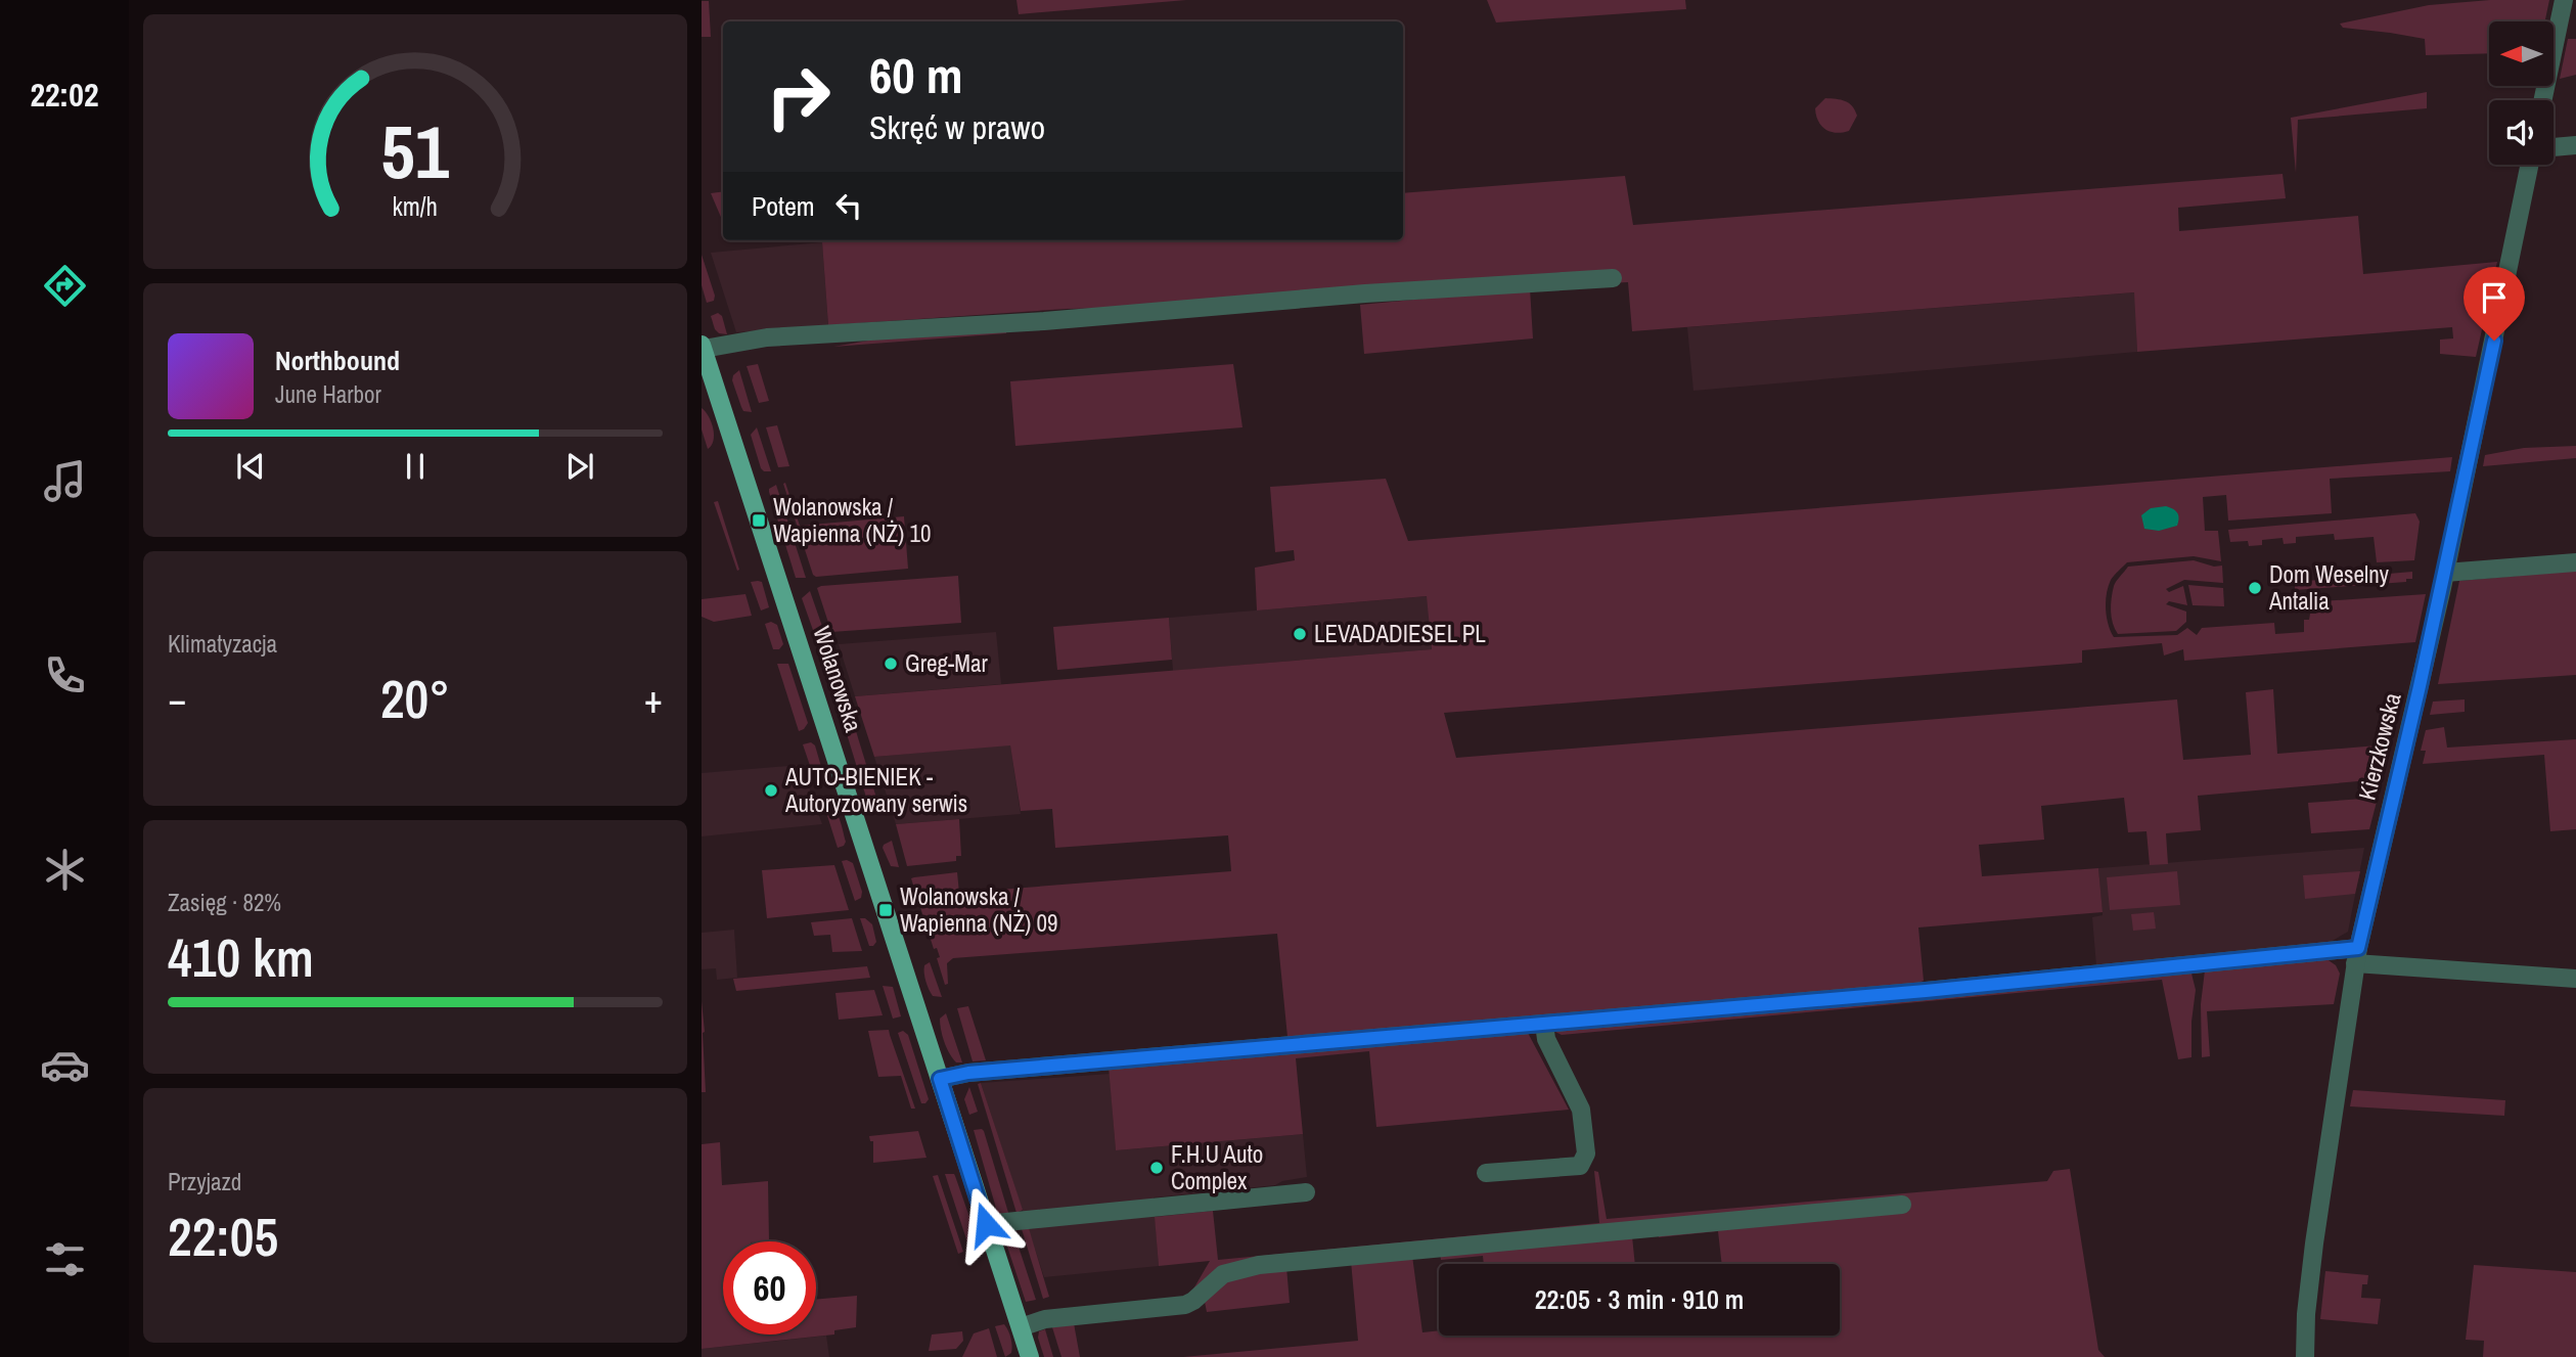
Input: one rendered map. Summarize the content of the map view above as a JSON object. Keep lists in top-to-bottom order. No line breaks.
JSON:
{"streets":{"main road":["Wolanowska"],"street":["Kierzkowska"]},"places":{"transit":["Wolanowska / Wapienna (NŻ) 10","Wolanowska / Wapienna (NŻ) 09"],"other":["Dom Weselny Antalia","LEVADADIESEL PL","Greg-Mar","AUTO-BIENIEK - Autoryzowany serwis","F.H.U Auto Complex"]},"north":"left","page":{"tabs":"22:02","turn":["60 m","Skręć w prawo"],"then":"Potem","song":["Northbound","June Harbor"],"tile":["Klimatyzacja",["Zasięg · 82%","410 km"],["Przyjazd","22:05"]],"heat":["−","20°","+"],"limit":"60","trip":"22:05 · 3 min · 910 m","gauge":["51","km/h"]}}
